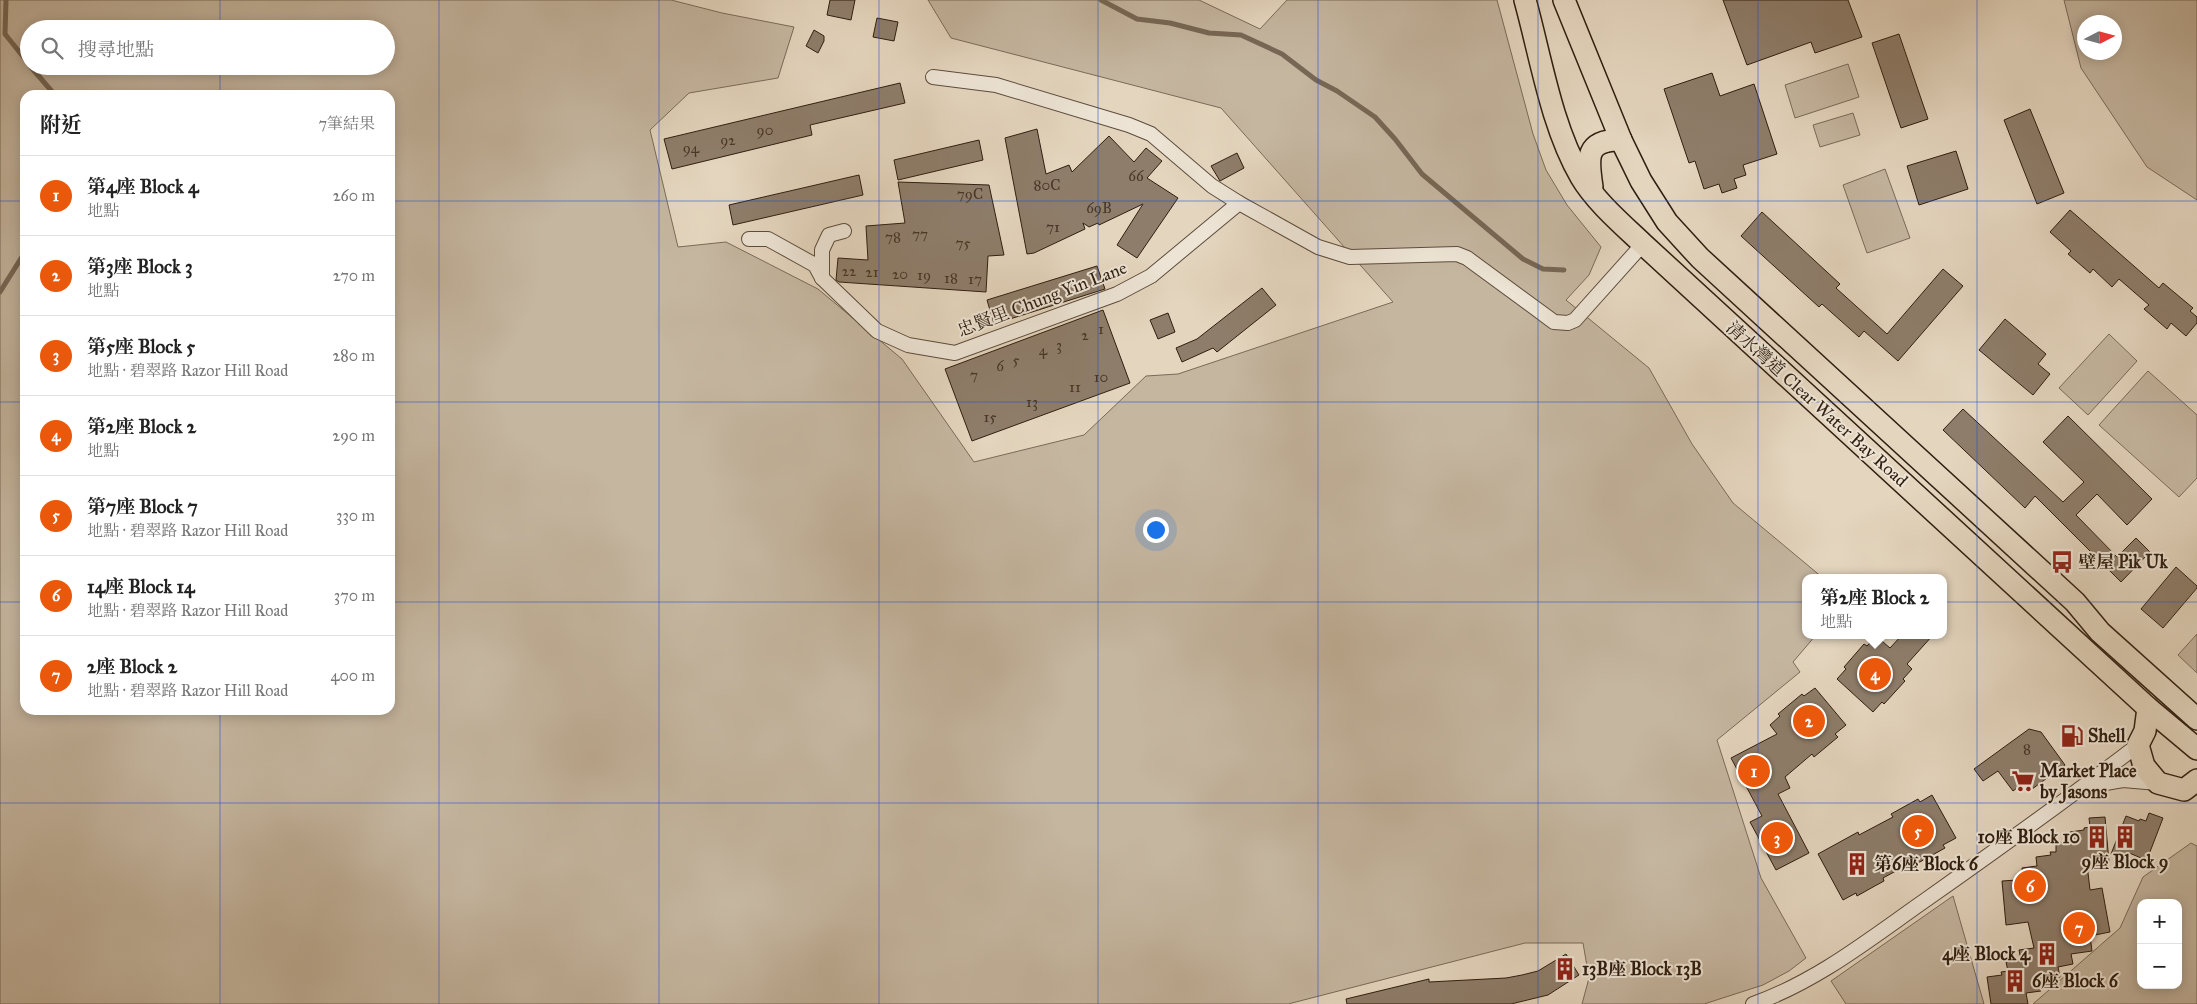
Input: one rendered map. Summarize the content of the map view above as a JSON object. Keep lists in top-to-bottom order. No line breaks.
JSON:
{"streets":{"main road":["清水灣道 Clear Water Bay Road"],"street":["忠賢里 Chung Yin Lane"]},"places":{"bus stop":["壁屋 Pik Uk"],"fuel station":["Shell"],"supermarket":["Market Place by Jasons"],"building":["10座 Block 10","9座 Block 9","第6座 Block 6","4座 Block 4","13B座 Block 13B","6座 Block 6"]},"house_numbers":["90","92","94","66","80C","79C","69B","71","77","78","75","22","21","20","19","18","17","1","2","3","4","5","6","7","10","11","13","15","8"],"north":"right","page":{"search":"搜尋地點","heading":["附近","7筆結果"],"list":[{"mark":"1","name":"第4座 Block 4","note":"地點","value":"260 m"},{"mark":"2","name":"第3座 Block 3","note":"地點","value":"270 m"},{"mark":"3","name":"第5座 Block 5","note":"地點 · 碧翠路 Razor Hill Road","value":"280 m"},{"mark":"4","name":"第2座 Block 2","note":"地點","value":"290 m"},{"mark":"5","name":"第7座 Block 7","note":"地點 · 碧翠路 Razor Hill Road","value":"330 m"},{"mark":"6","name":"14座 Block 14","note":"地點 · 碧翠路 Razor Hill Road","value":"370 m"},{"mark":"7","name":"2座 Block 2","note":"地點 · 碧翠路 Razor Hill Road","value":"400 m"}],"popup":["第2座 Block 2","地點"],"pins":["4","2","1","5","3","6","7"],"map_buttons":["+","−"]}}
